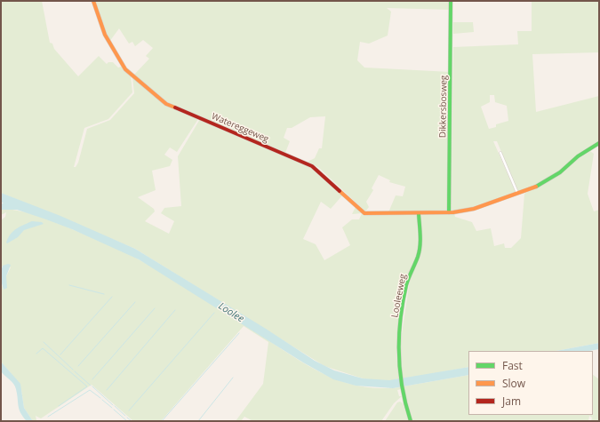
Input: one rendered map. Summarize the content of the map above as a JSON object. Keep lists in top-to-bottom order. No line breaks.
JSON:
{"streets":{"street":["Dikkersbosweg","Watereggeweg","Looleeweg"]},"crossings":[["Watereggeweg","Looleeweg"]],"water":["Loolee"],"legend":["Fast","Slow","Jam"]}
